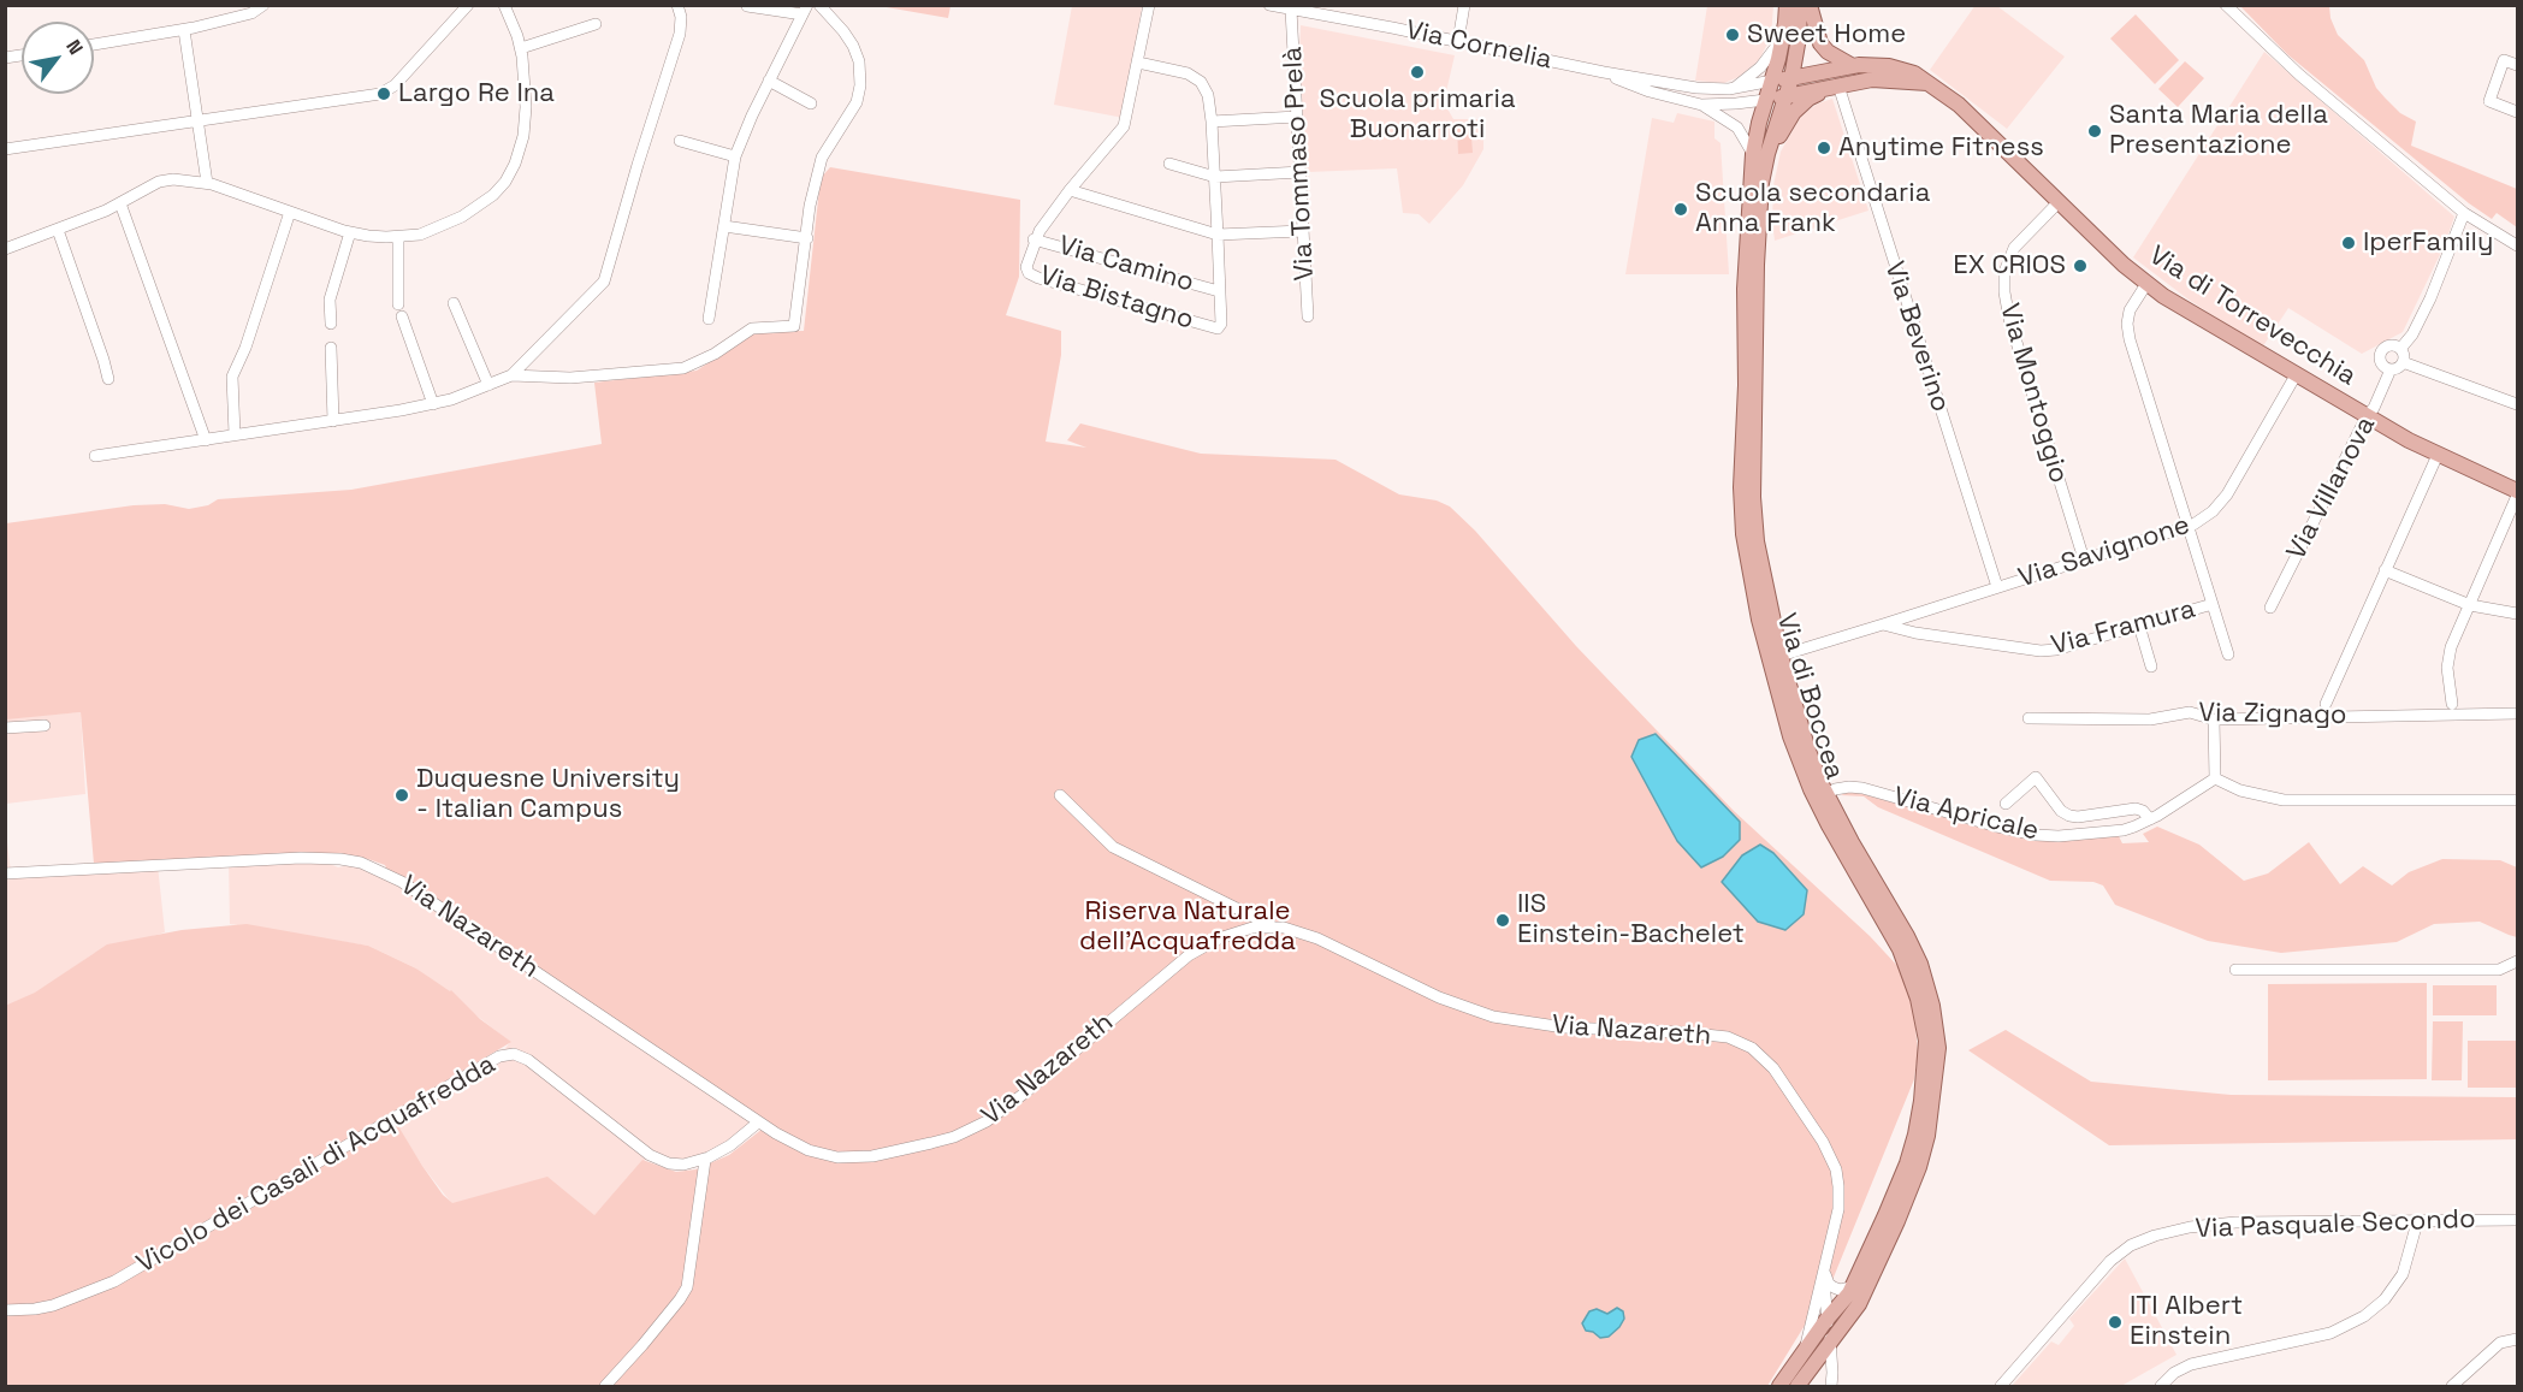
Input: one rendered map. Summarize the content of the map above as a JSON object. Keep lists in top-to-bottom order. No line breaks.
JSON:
{"streets":{"main road":["Via di Torrevecchia","Via di Boccea"],"street":["Via Cornelia","Via Tommaso Prelà","Via Camino","Via Bistagno","Via Beverino","Via Montoggio","Via Villanova","Via Savignone","Via Framura","Via Zignago","Via Apricale","Via Nazareth","Vicolo dei Casali di Acquafredda","Via Pasquale Secondo"]},"crossings":[["Via Cornelia","Via Tommaso Prelà"],["Via Cornelia","Via di Torrevecchia"],["Via Cornelia","Via di Boccea"],["Via Camino","Via Bistagno"],["Via di Torrevecchia","Via Montoggio"],["Via di Torrevecchia","Via Villanova"],["Via di Torrevecchia","Via Savignone"],["Via di Torrevecchia","Via di Boccea"],["Via Beverino","Via Savignone"],["Via Montoggio","Via Savignone"],["Via Savignone","Via Framura"],["Via Framura","Via di Boccea"],["Via di Boccea","Via Apricale"],["Via di Boccea","Via Nazareth"],["Via Nazareth","Vicolo dei Casali di Acquafredda"]],"parks":["Riserva Naturale dell'Acquafredda"],"places":["Sweet Home","Scuola primaria Buonarroti","Largo Re Ina","Santa Maria della Presentazione","Anytime Fitness","Scuola secondaria Anna Frank","IperFamily","EX CRIOS","Duquesne University - Italian Campus","IIS Einstein-Bachelet","ITI Albert Einstein"],"north":"top right"}
